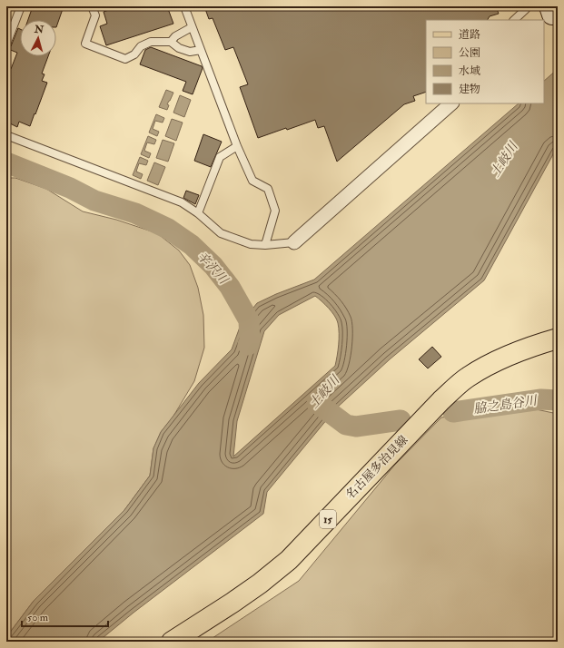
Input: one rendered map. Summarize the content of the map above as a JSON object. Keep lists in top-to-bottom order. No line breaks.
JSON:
{"streets":{"main road":["名古屋多治見線","15"]},"water":["土岐川","辛沢川","脇之島谷川"],"legend":["道路","公園","水域","建物"],"scale_bar":"50 m","north":"top"}
